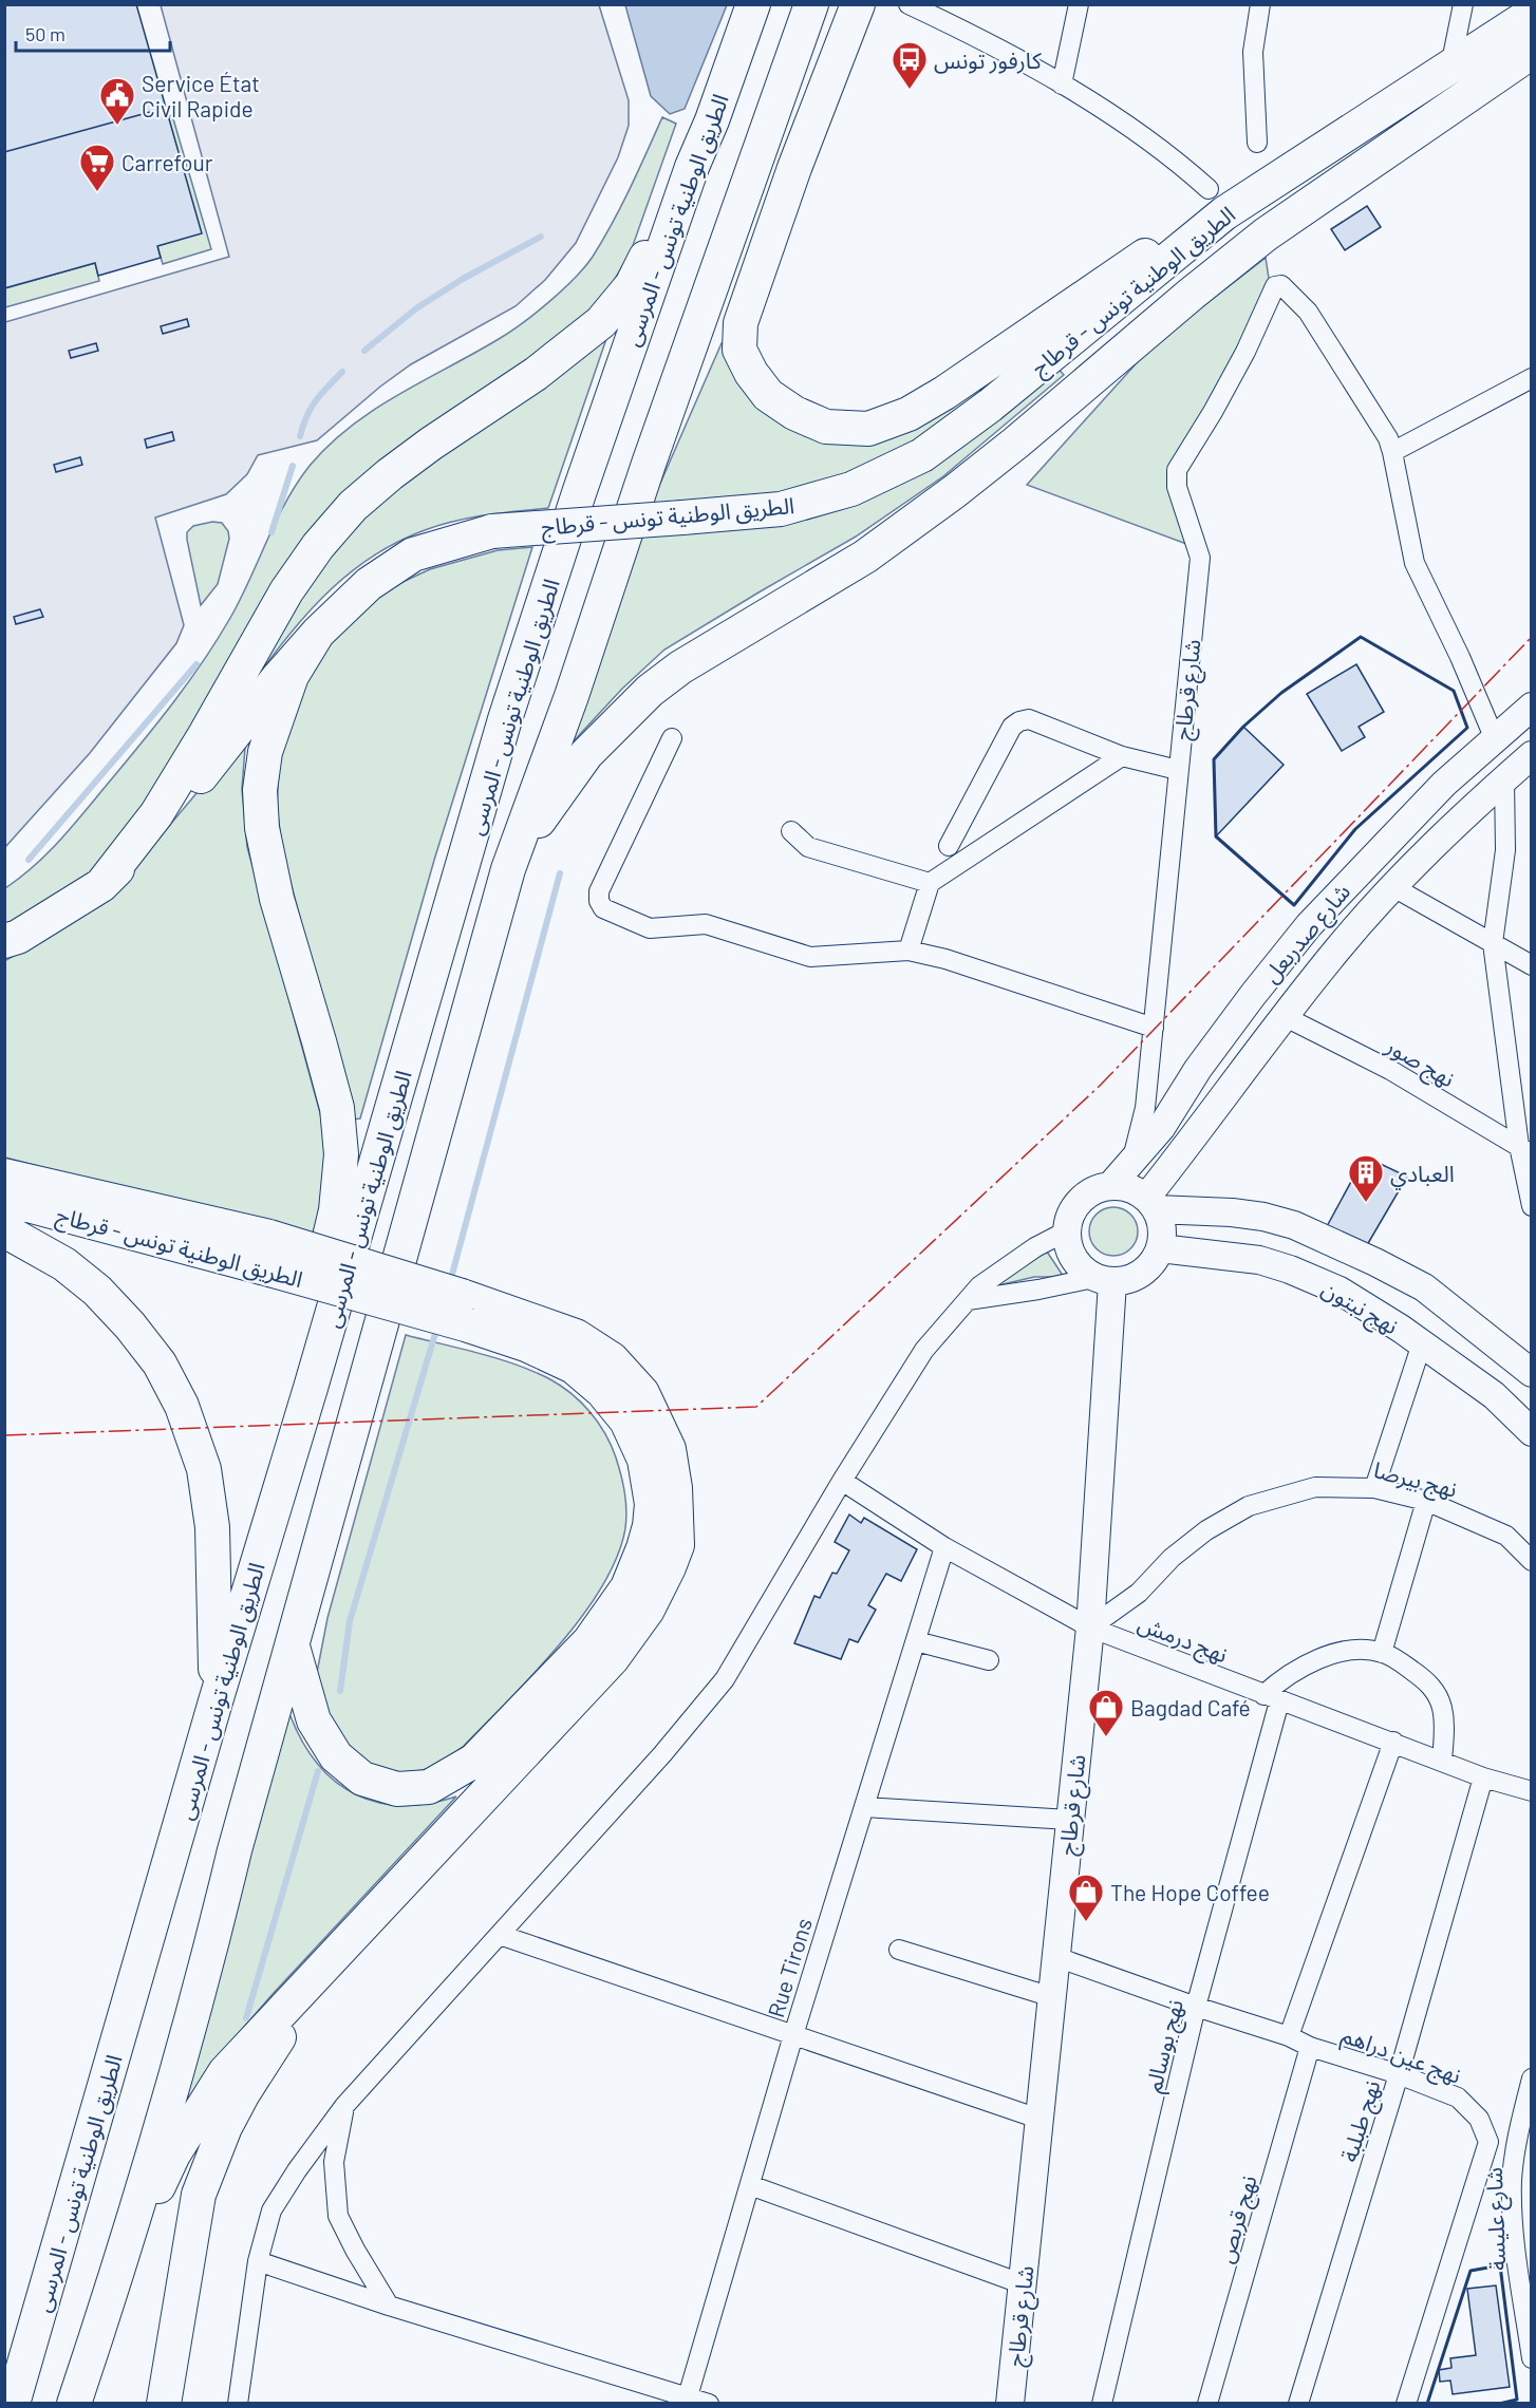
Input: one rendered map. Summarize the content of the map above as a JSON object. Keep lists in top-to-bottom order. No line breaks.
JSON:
{"streets":{"highway":["الطريق الوطنية تونس - المرسى","الطريق الوطنية تونس - قرطاج"],"street":["شارع قرطاج","شارع صدربعل","نهج صور","نهج نبتون","نهج بيرصا","نهج درمش","Rue Tirons","نهج بوسالم","نهج عين دراهم","نهج طبلبة","نهج قربص","شارع عليسة"]},"crossings":[["الطريق الوطنية تونس - المرسى","الطريق الوطنية تونس - قرطاج"],["شارع قرطاج","شارع صدربعل"],["شارع قرطاج","نهج نبتون"],["شارع قرطاج","نهج بيرصا"],["شارع قرطاج","نهج درمش"],["شارع قرطاج","نهج عين دراهم"],["شارع صدربعل","نهج صور"],["شارع صدربعل","نهج نبتون"],["نهج بيرصا","نهج درمش"],["نهج درمش","Rue Tirons"],["نهج درمش","نهج بوسالم"],["نهج درمش","نهج طبلبة"],["نهج بوسالم","نهج عين دراهم"],["نهج عين دراهم","نهج طبلبة"],["نهج عين دراهم","نهج قربص"]],"places":{"bus stop":["كارفور تونس"],"public building":["Service État Civil Rapide"],"supermarket":["Carrefour"],"building":["العبادي"],"shop":["Bagdad Café","The Hope Coffee"]},"scale_bar":"50 m"}
